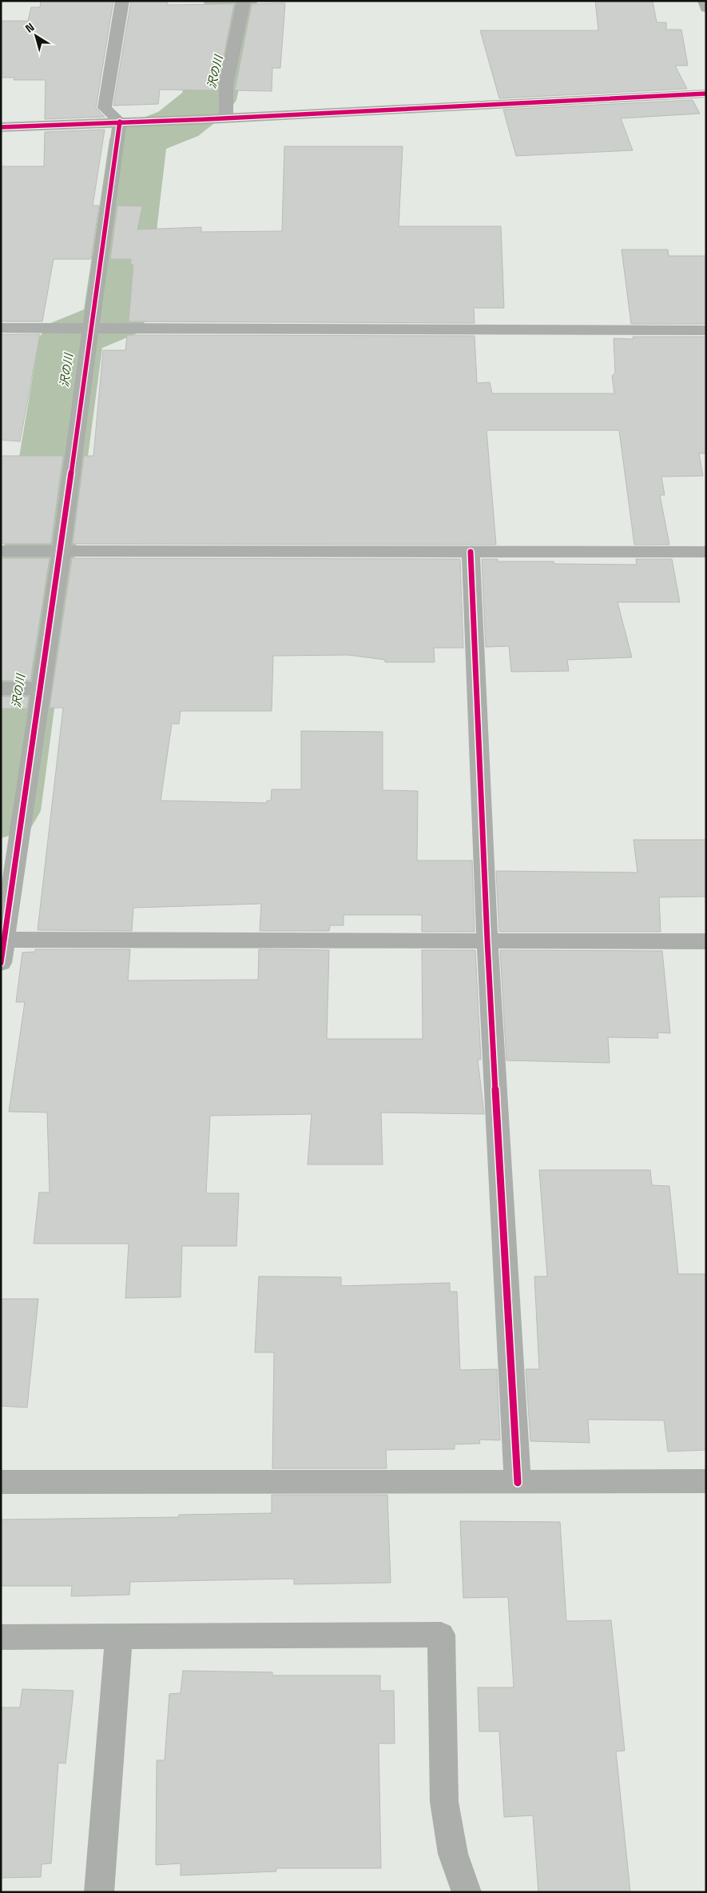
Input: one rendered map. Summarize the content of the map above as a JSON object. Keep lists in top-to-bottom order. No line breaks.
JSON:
{"water":["沢の川"],"north":"top left"}
